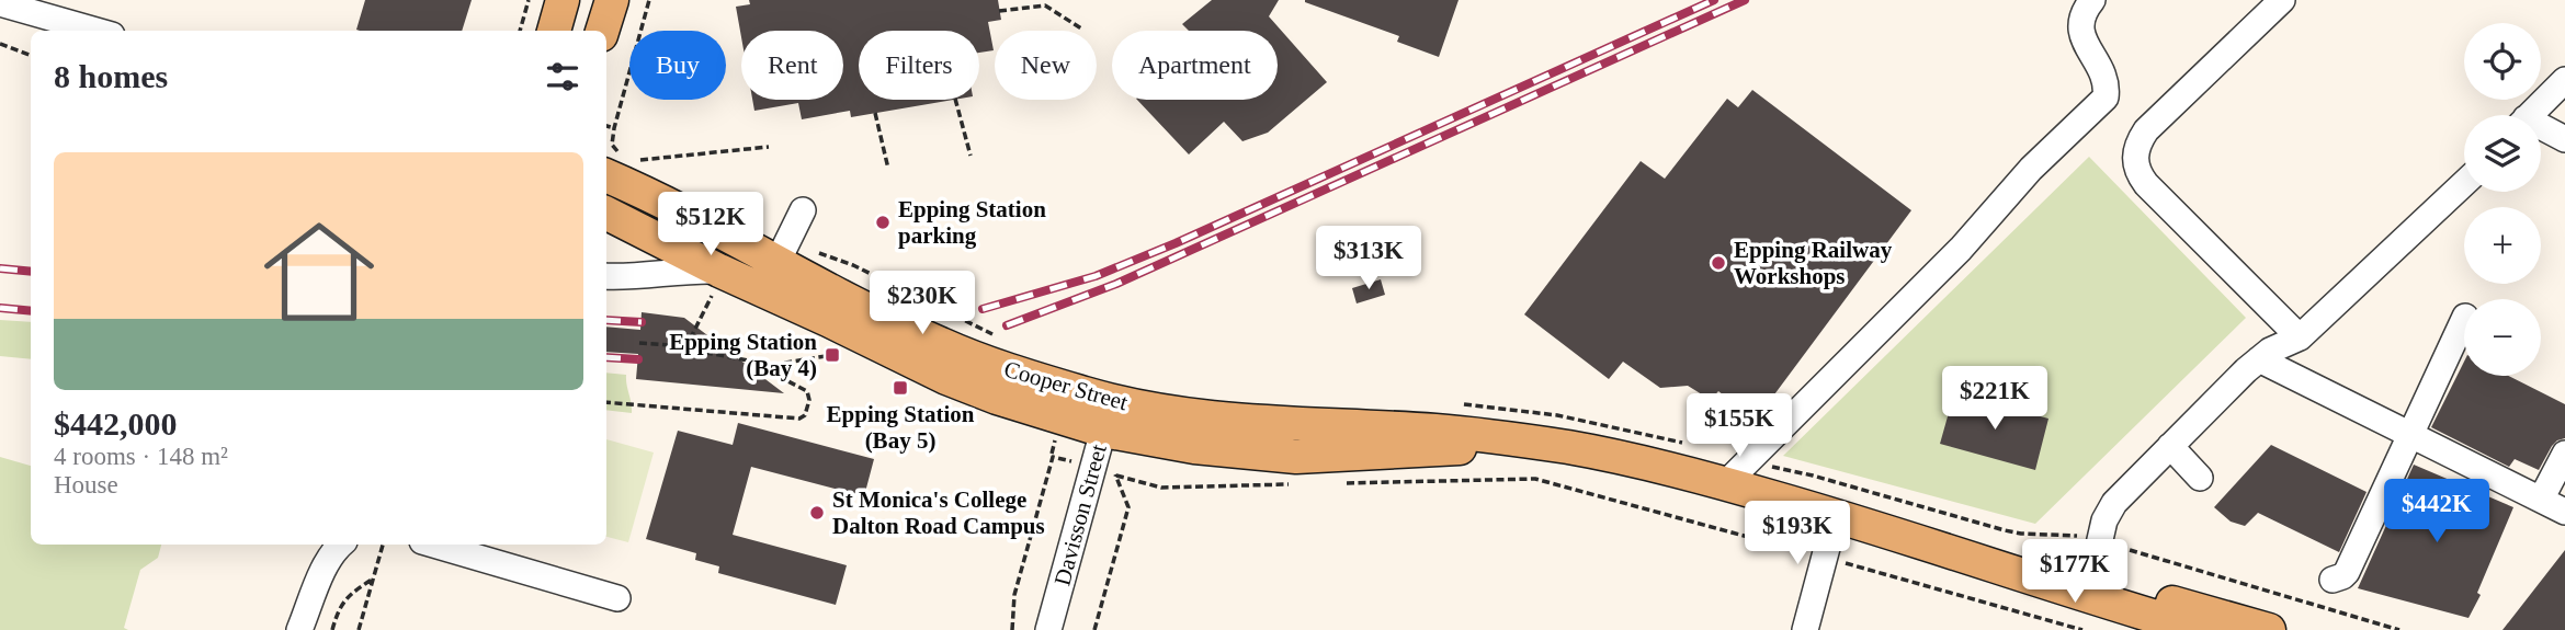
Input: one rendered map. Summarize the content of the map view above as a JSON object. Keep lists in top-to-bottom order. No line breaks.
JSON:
{"streets":{"main road":["Cooper Street"],"street":["Davisson Street"]},"crossings":[["Cooper Street","Davisson Street"]],"places":{"other":["Epping Station parking","Epping Railway Workshops","St Monica's College Dalton Road Campus"],"transit":["Epping Station (Bay 4)","Epping Station (Bay 5)"]},"page":{"map_buttons":["+","−"],"chip":["Buy","Rent","Filters","New","Apartment"],"heading":"8 homes","list":[{"name":"$442,000","note":"4 rooms · 148 m² · House"}],"price":["$512K","$313K","$230K","$221K","$155K","$442K","$193K","$177K"]}}
